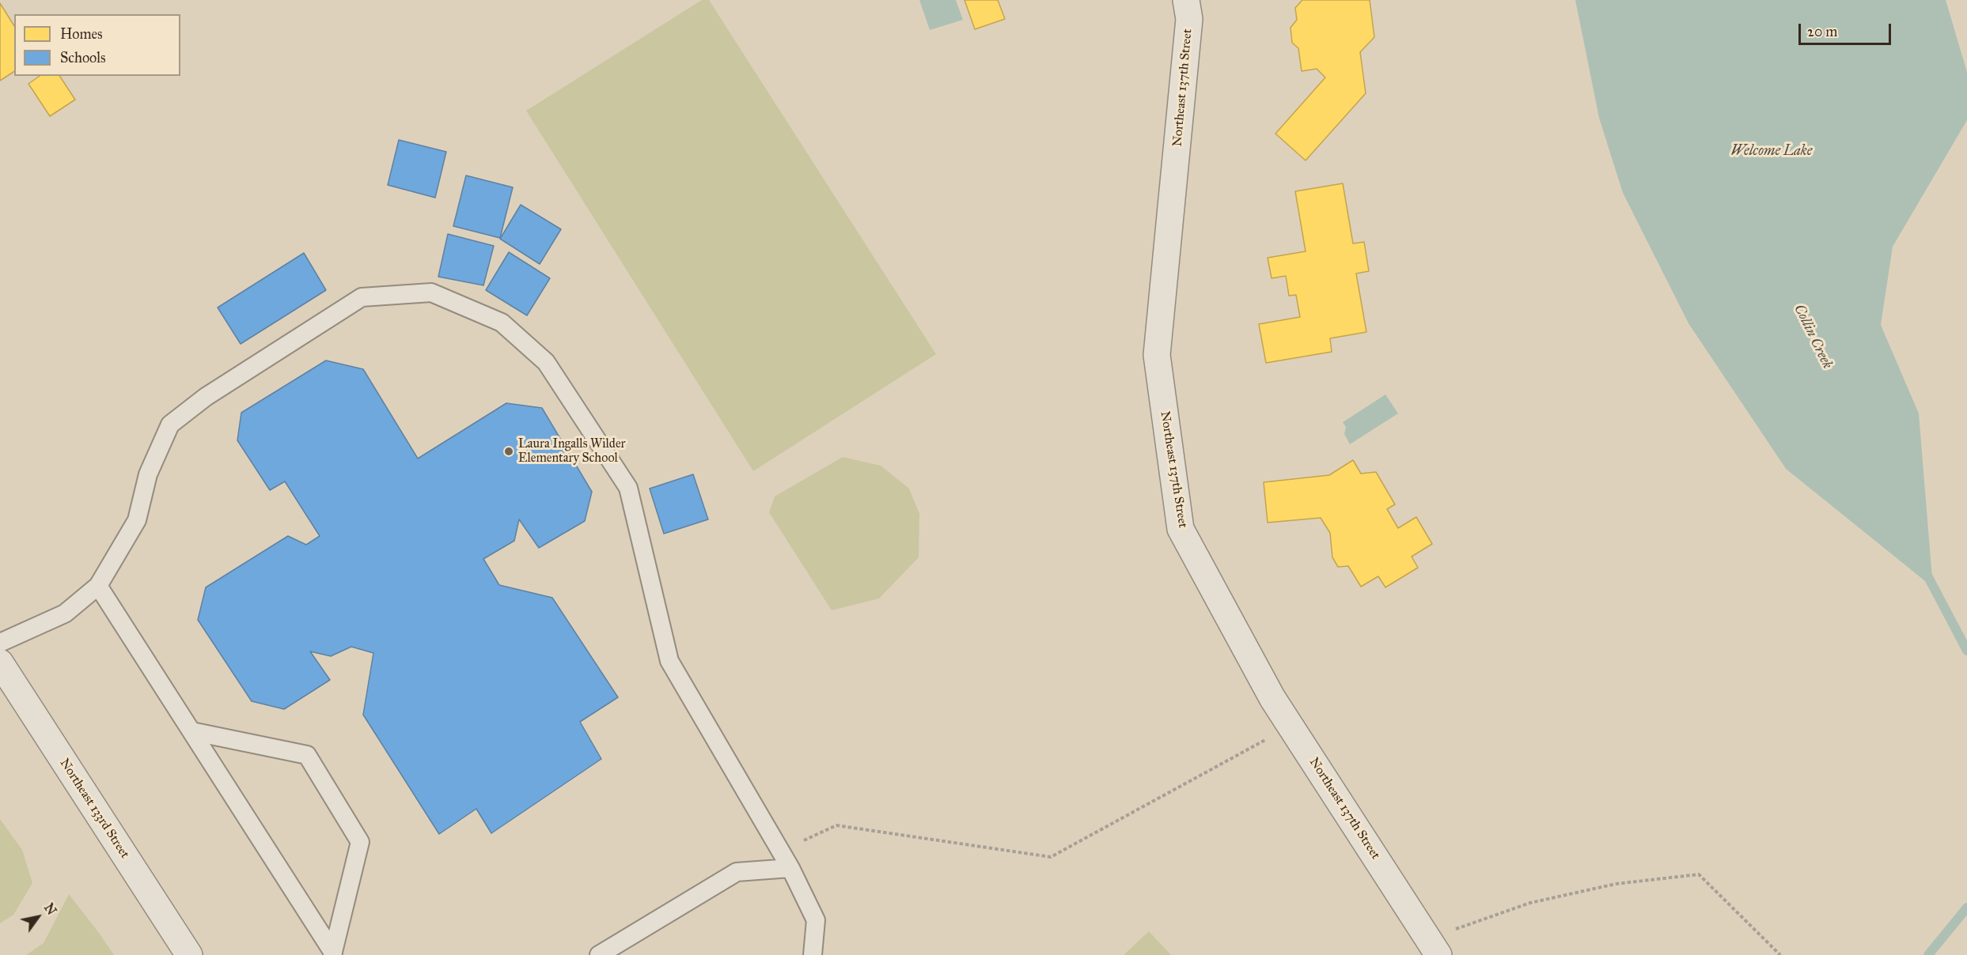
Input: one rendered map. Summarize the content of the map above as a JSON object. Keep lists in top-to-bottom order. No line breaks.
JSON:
{"streets":{"street":["Northeast 137th Street","Northeast 133rd Street"]},"water":["Welcome Lake","Collin Creek"],"places":["Laura Ingalls Wilder Elementary School"],"legend":["Homes","Schools"],"scale_bar":"20 m","north":"top right"}
